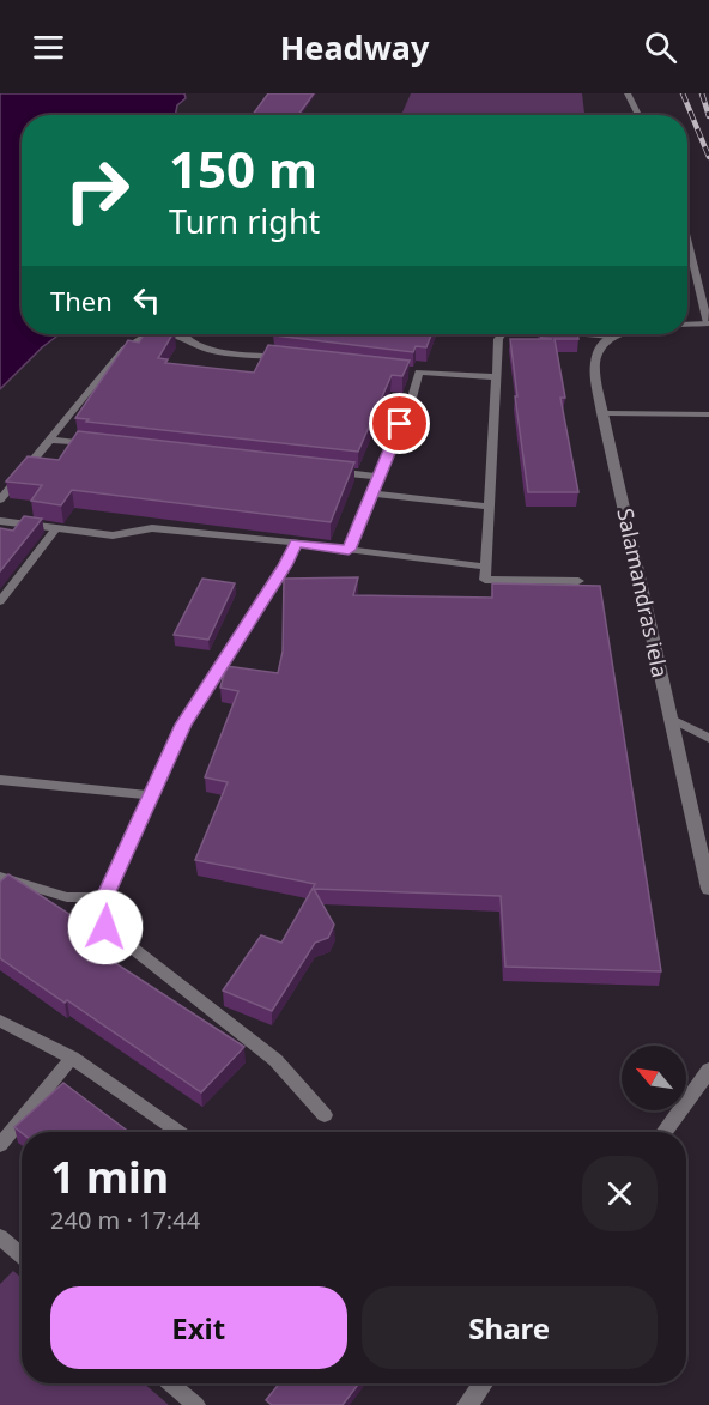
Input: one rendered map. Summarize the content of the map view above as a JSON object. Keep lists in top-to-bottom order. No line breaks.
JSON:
{"streets":{"street":["Salamandras iela"]},"north":"top left","page":{"header":"Headway","turn":["150 m","Turn right"],"then":"Then","heading":["1 min","240 m · 17:44"],"buttons":["Exit","Share"]}}
